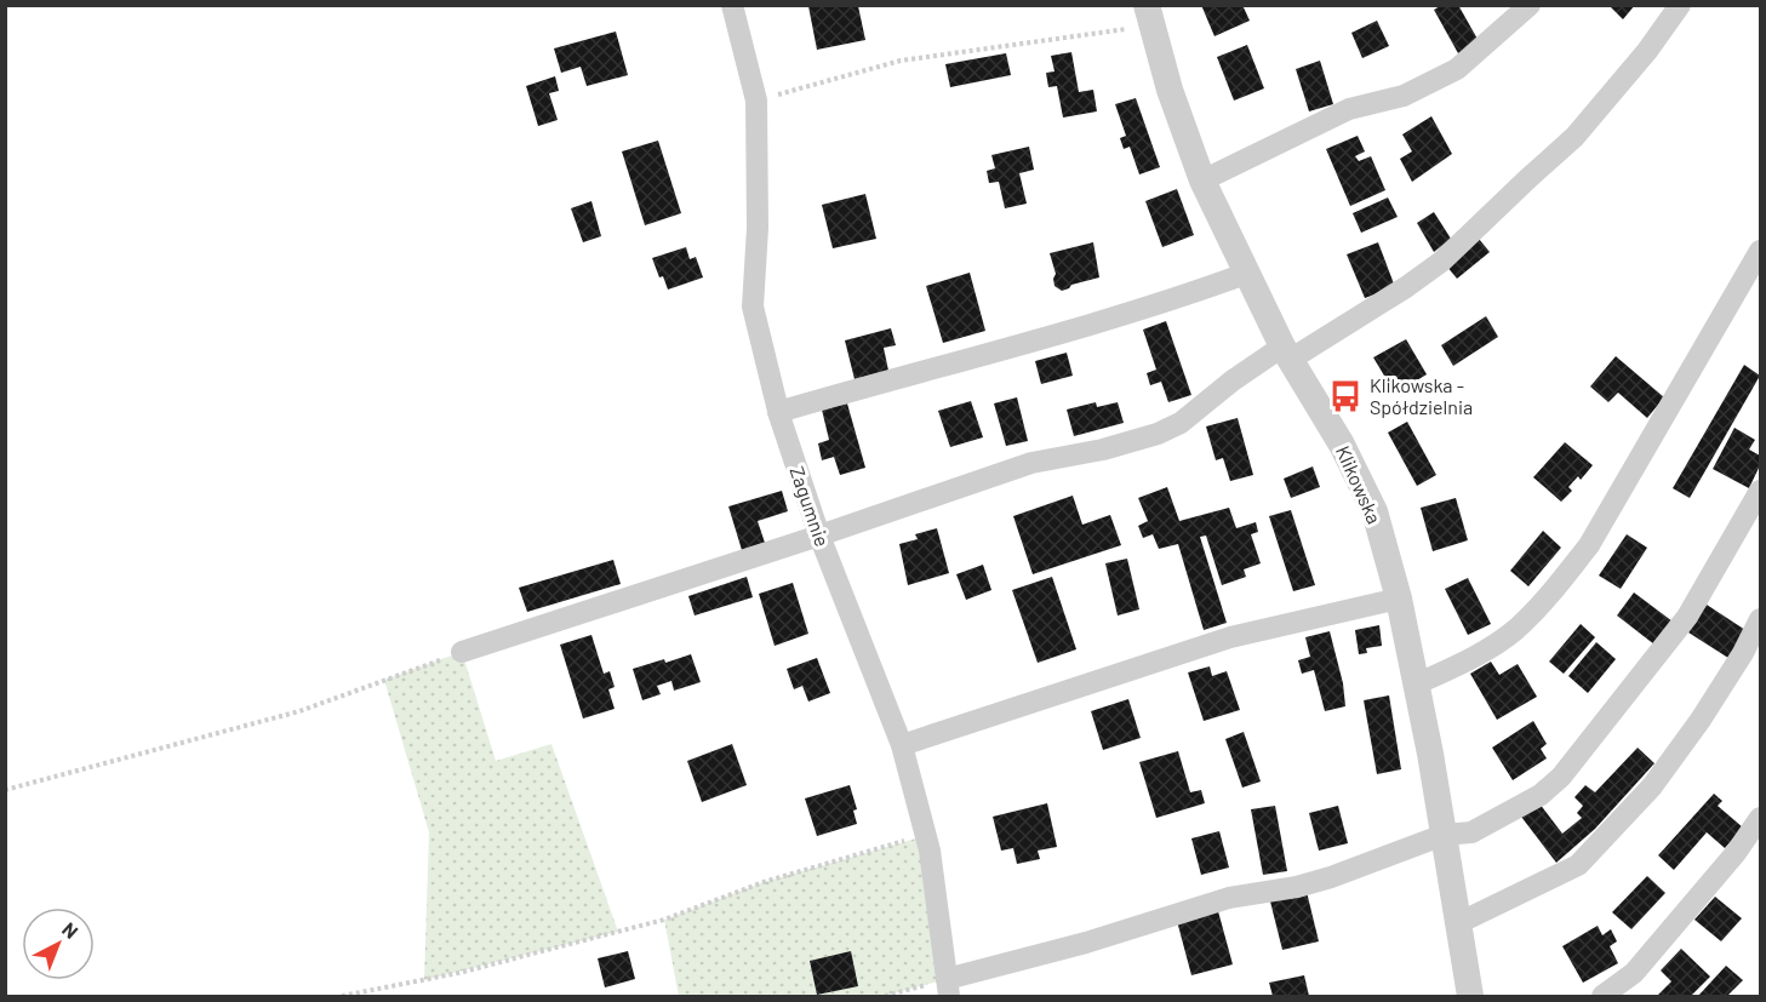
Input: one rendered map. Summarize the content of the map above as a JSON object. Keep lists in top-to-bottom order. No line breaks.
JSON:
{"streets":{"street":["Klikowska","Zagumnie"]},"places":{"bus stop":["Klikowska - Spółdzielnia"]},"north":"top right"}
